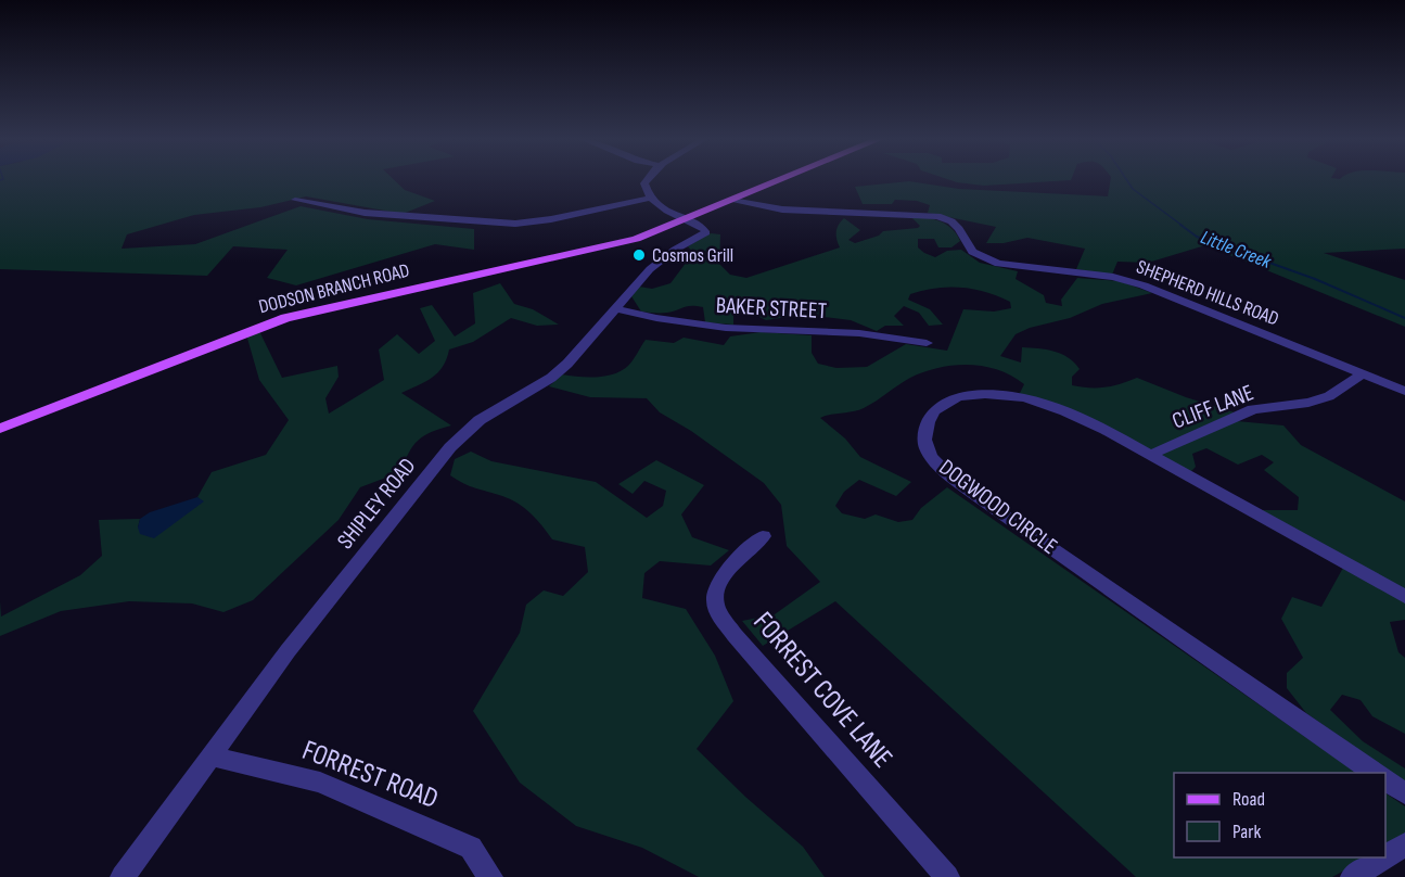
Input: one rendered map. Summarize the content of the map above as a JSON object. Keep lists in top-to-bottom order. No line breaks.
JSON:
{"streets":{"main road":["DODSON BRANCH ROAD"],"street":["SHEPHERD HILLS ROAD","BAKER STREET","CLIFF LANE","SHIPLEY ROAD","DOGWOOD CIRCLE","FORREST COVE LANE","FORREST ROAD"]},"crossings":[["DODSON BRANCH ROAD","SHEPHERD HILLS ROAD"],["DODSON BRANCH ROAD","SHIPLEY ROAD"],["SHEPHERD HILLS ROAD","CLIFF LANE"],["BAKER STREET","SHIPLEY ROAD"],["CLIFF LANE","DOGWOOD CIRCLE"],["SHIPLEY ROAD","FORREST ROAD"]],"water":["Little Creek"],"places":["Cosmos Grill"],"legend":["Road","Park"]}
